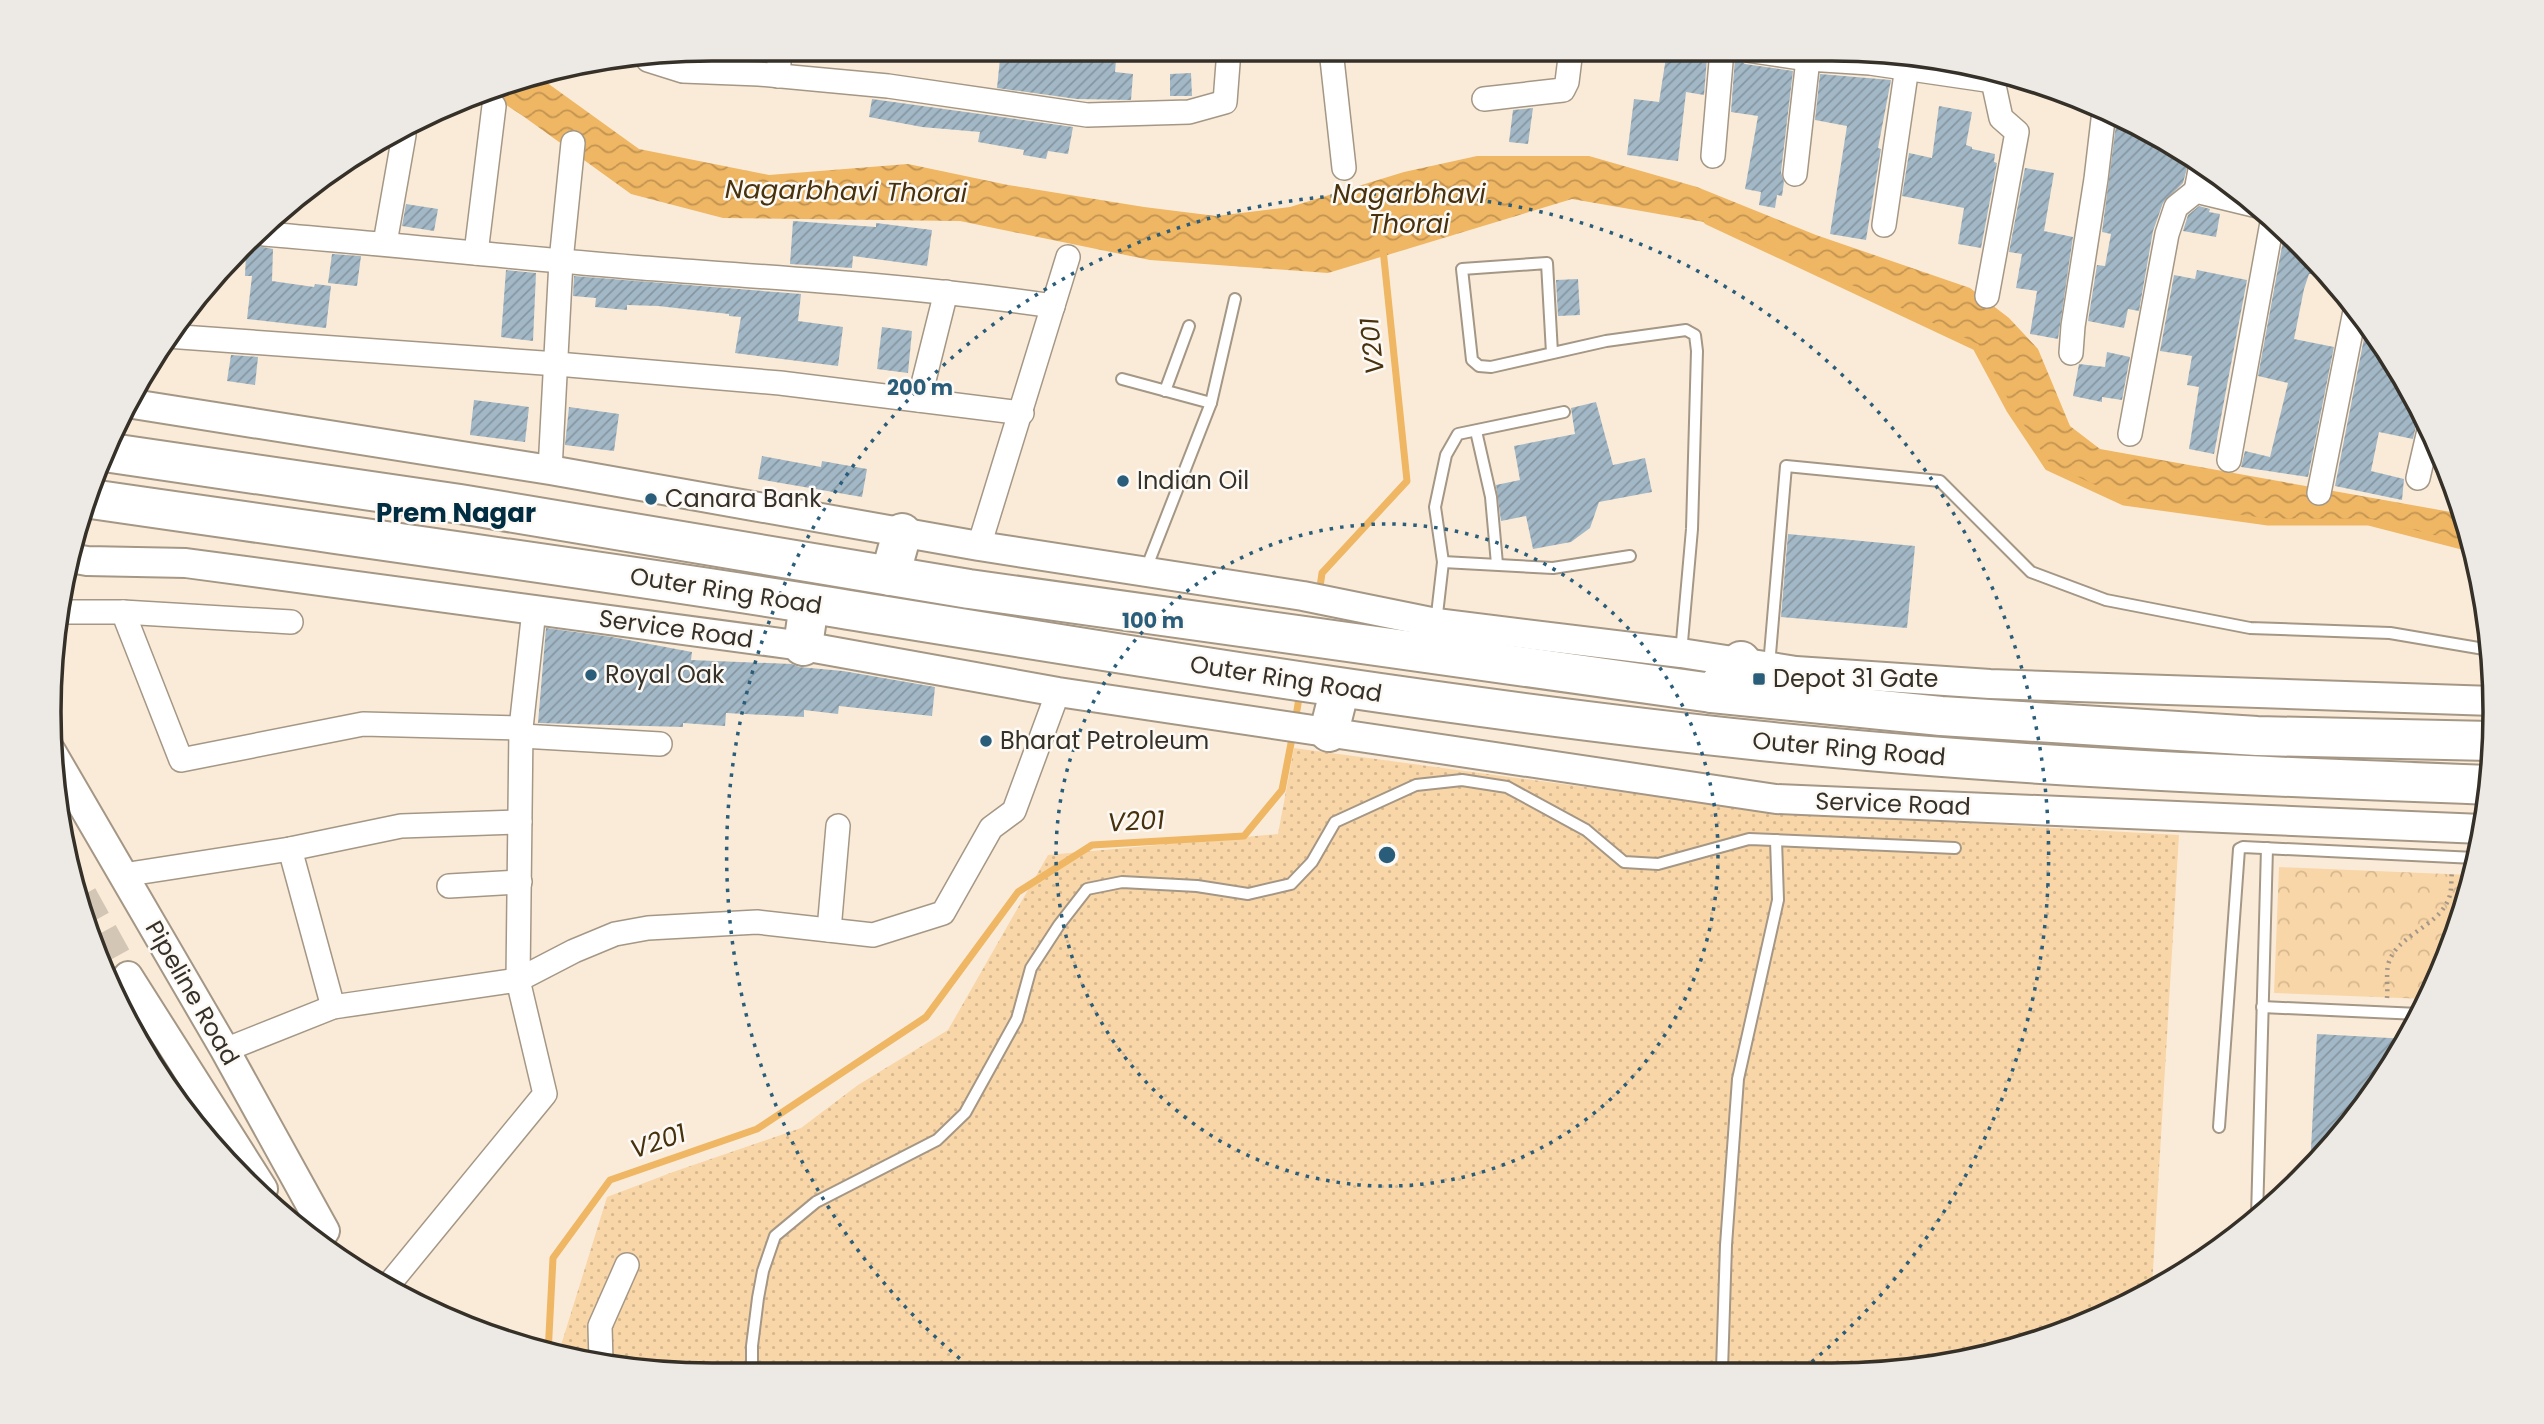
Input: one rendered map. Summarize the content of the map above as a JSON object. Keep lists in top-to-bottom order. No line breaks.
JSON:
{"streets":{"highway":["Outer Ring Road"],"street":["Service Road","Pipeline Road"]},"districts":["Prem Nagar"],"water":["Nagarbhavi Thorai","V201"],"places":{"other":["Indian Oil","Canara Bank","Royal Oak","Bharat Petroleum"],"transit":["Depot 31 Gate"]},"rings":["200 m","100 m"]}
